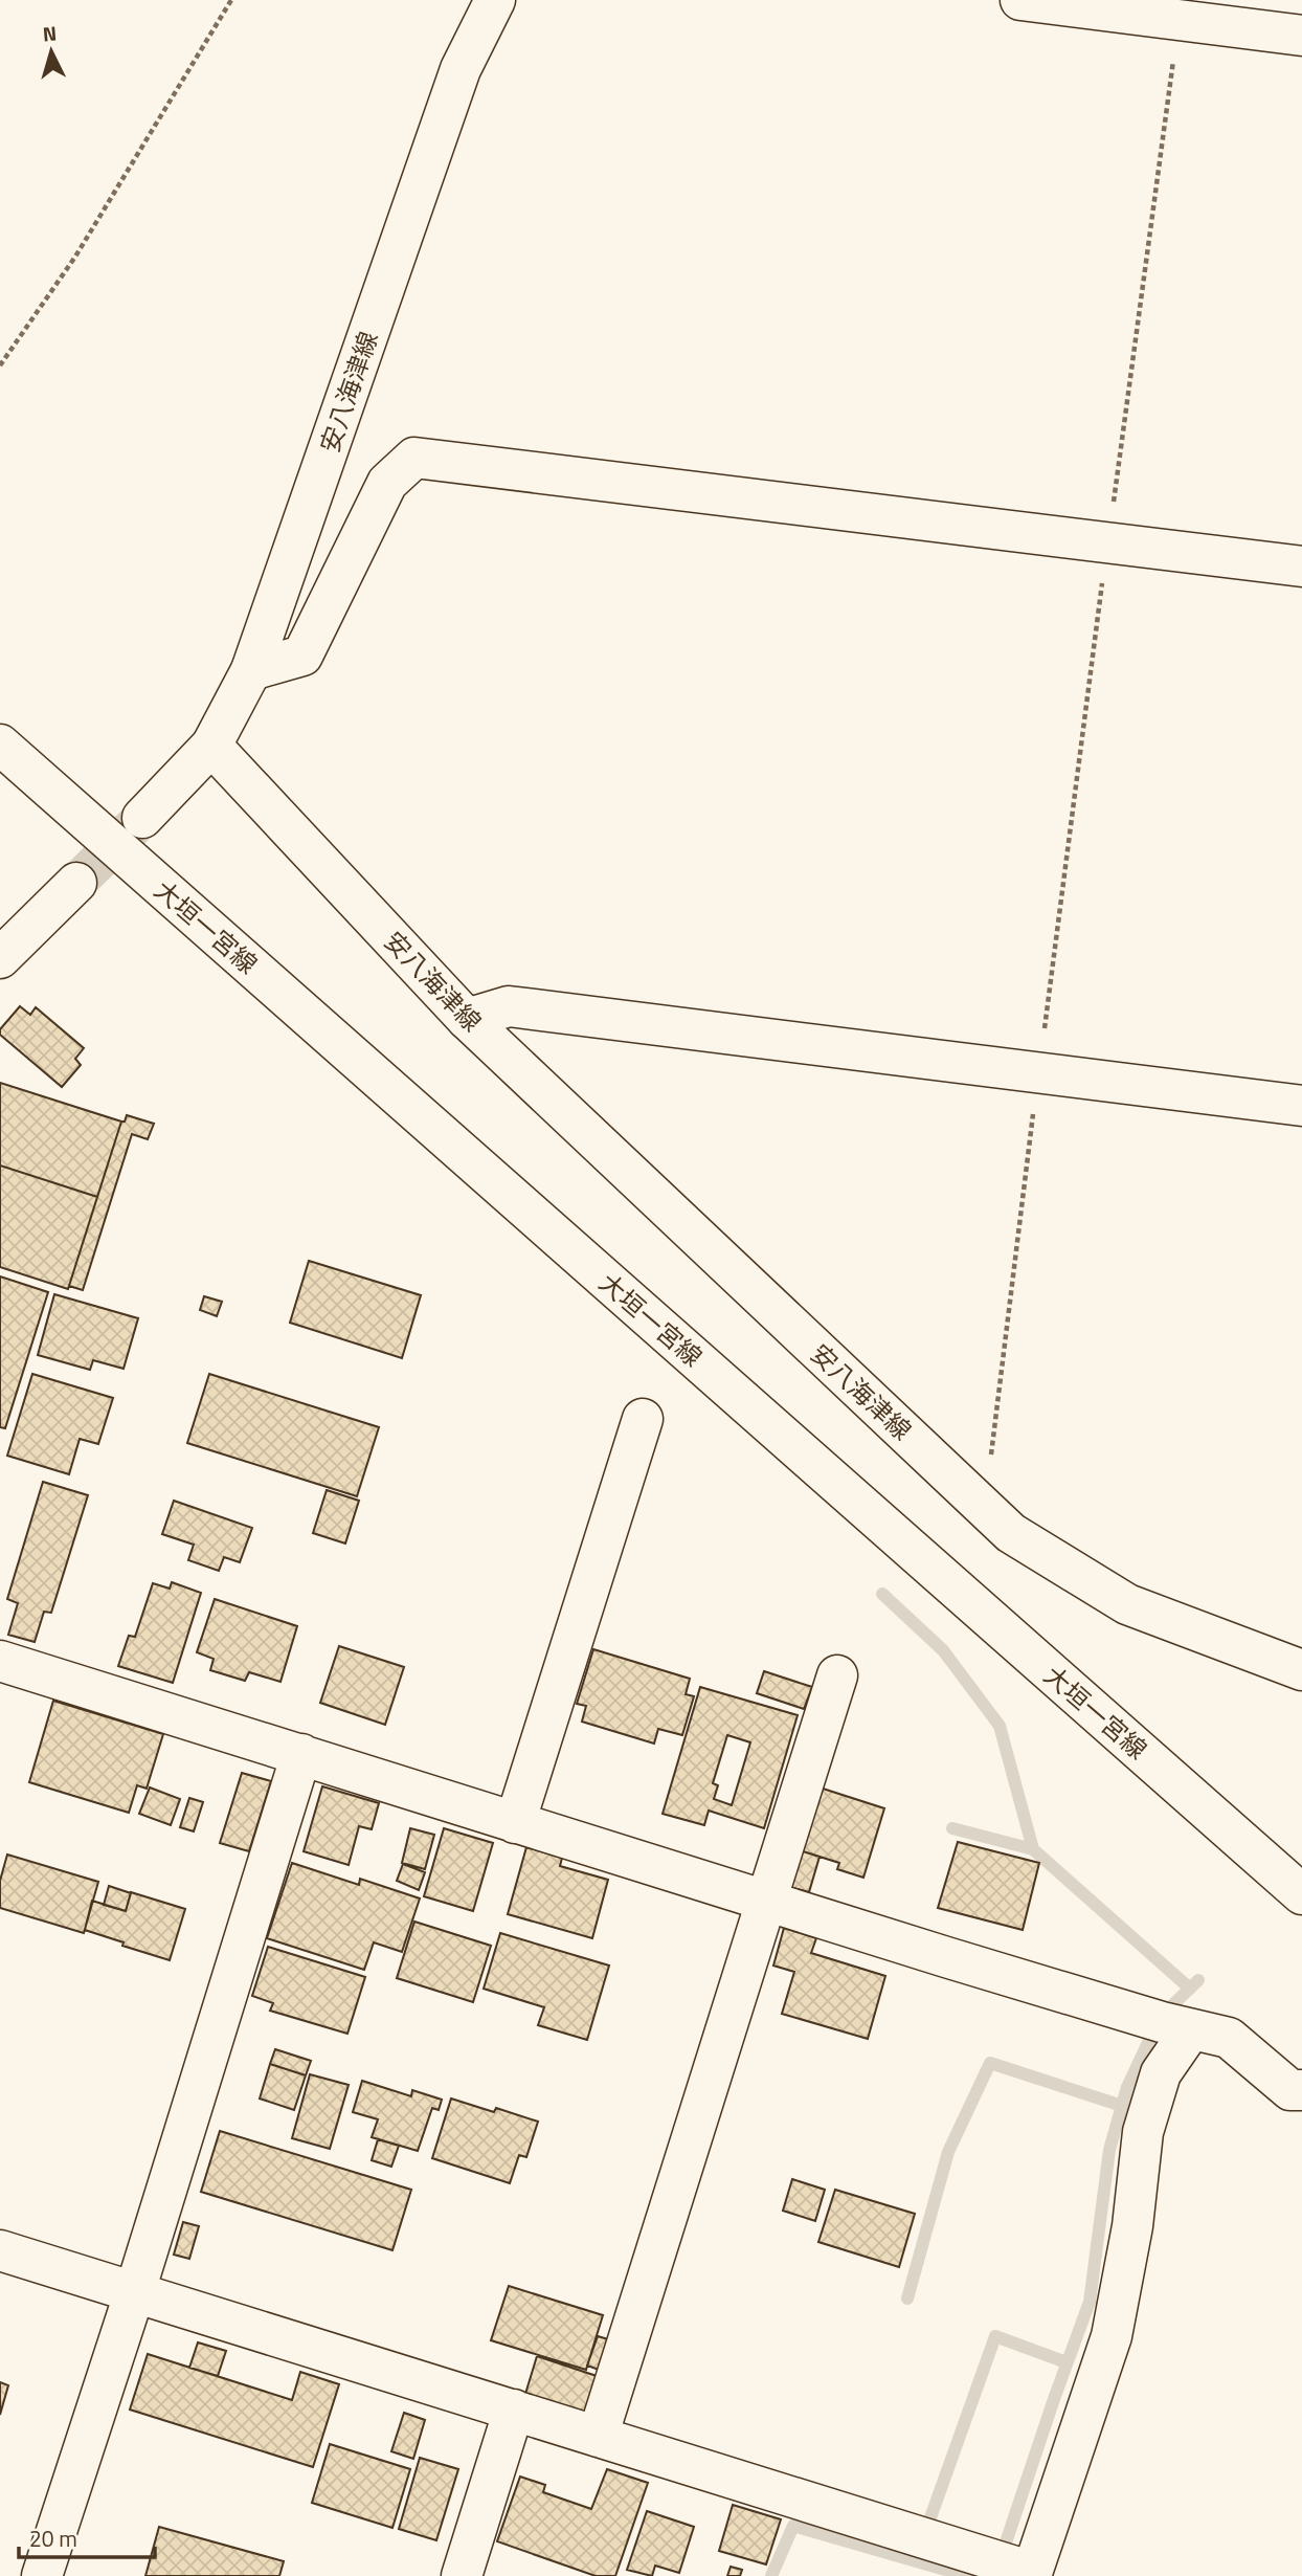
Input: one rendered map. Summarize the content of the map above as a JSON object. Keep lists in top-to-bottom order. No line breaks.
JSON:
{"streets":{"street":["安八海津線","大垣一宮線"]},"scale_bar":"20 m","north":"top"}
